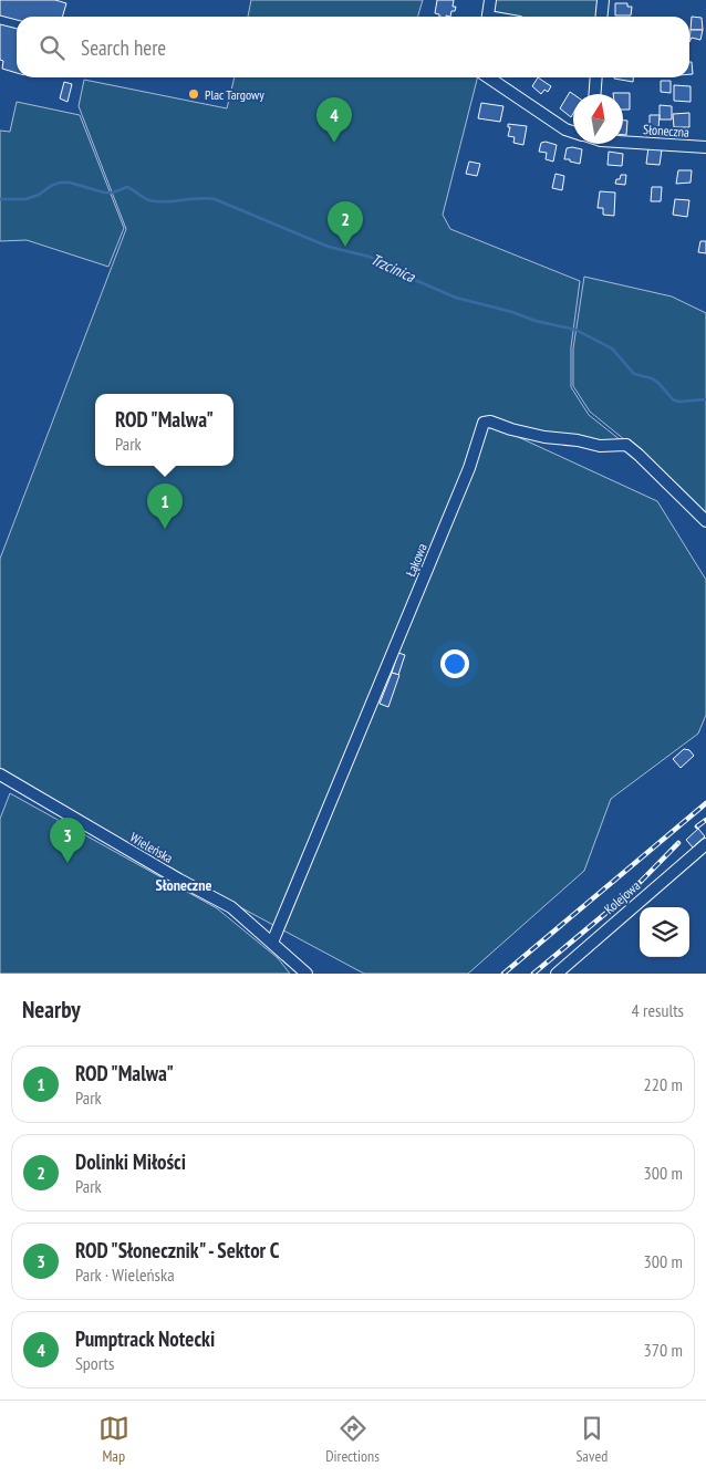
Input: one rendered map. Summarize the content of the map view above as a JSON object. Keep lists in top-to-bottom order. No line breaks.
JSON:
{"streets":{"street":["Słoneczna","Łąkowa","Wieleńska","Kolejowa"]},"crossings":[["Łąkowa","Wieleńska"]],"districts":["Słoneczne"],"water":["Trzcinica"],"places":["Plac Targowy"],"north":"top","page":{"search":"Search here","pins":["4","2","1","3"],"popup":["ROD \"Malwa\"","Park"],"heading":["Nearby","4 results"],"list":[{"mark":"1","name":"ROD \"Malwa\"","note":"Park","value":"220 m"},{"mark":"2","name":"Dolinki Miłości","note":"Park","value":"300 m"},{"mark":"3","name":"ROD \"Słonecznik\" - Sektor C","note":"Park · Wieleńska","value":"300 m"},{"mark":"4","name":"Pumptrack Notecki","note":"Sports","value":"370 m"}],"nav":["Map","Directions","Saved"]}}
